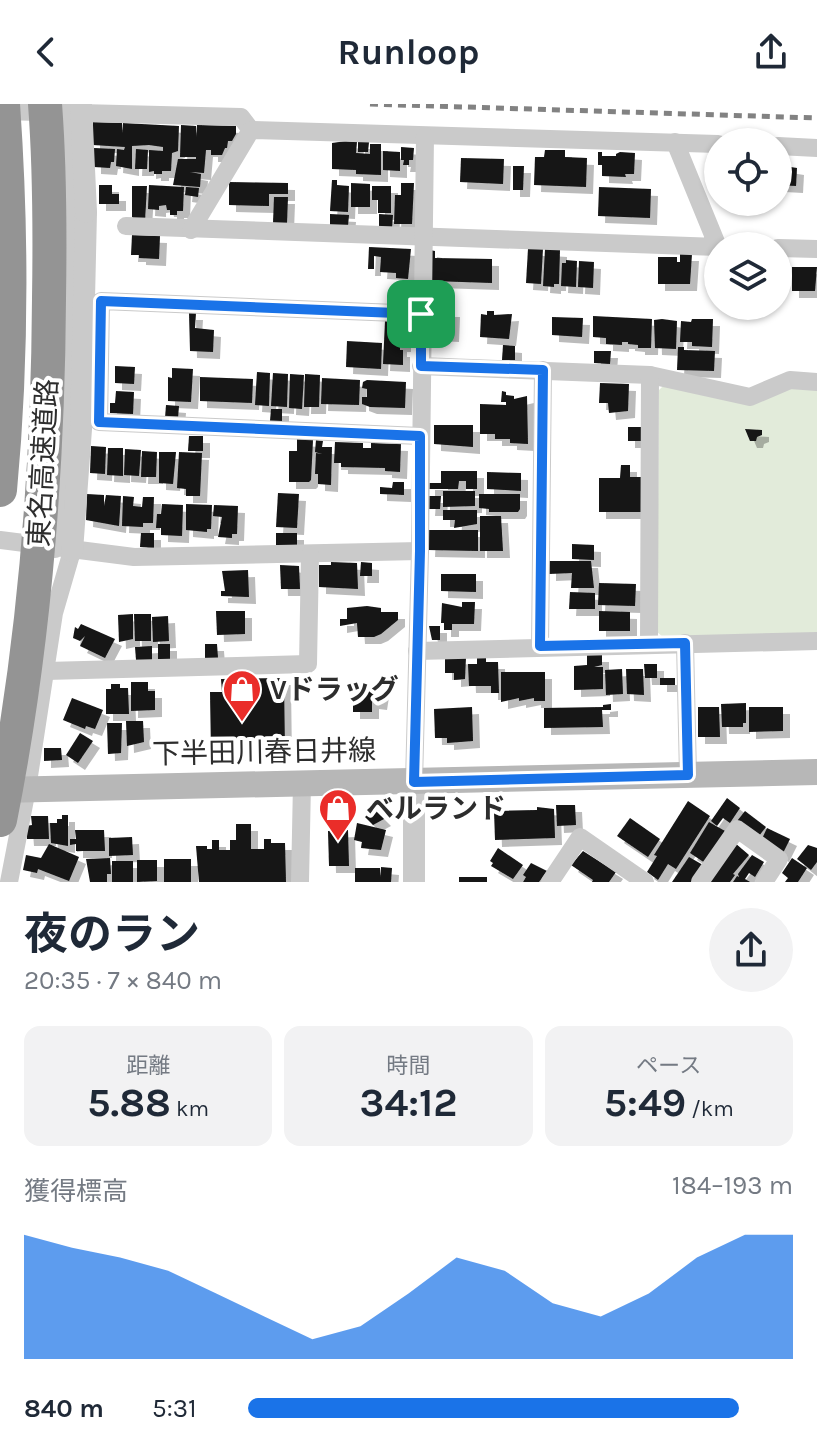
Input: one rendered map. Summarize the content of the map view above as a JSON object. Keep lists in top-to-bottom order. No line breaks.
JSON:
{"streets":{"highway":["東名高速道路"],"main road":["下半田川春日井線"]},"places":{"shop":["Vドラッグ","ベルランド"]},"page":{"header":"Runloop","heading":["夜のラン","20:35 · 7 × 840 m"],"stats":[["距離","5.88 km"],["時間","34:12"],["ペース","5:49 /km"]],"chart":["獲得標高","184–193 m"],"list":[{"name":"840 m","note":"5:31"}]}}
